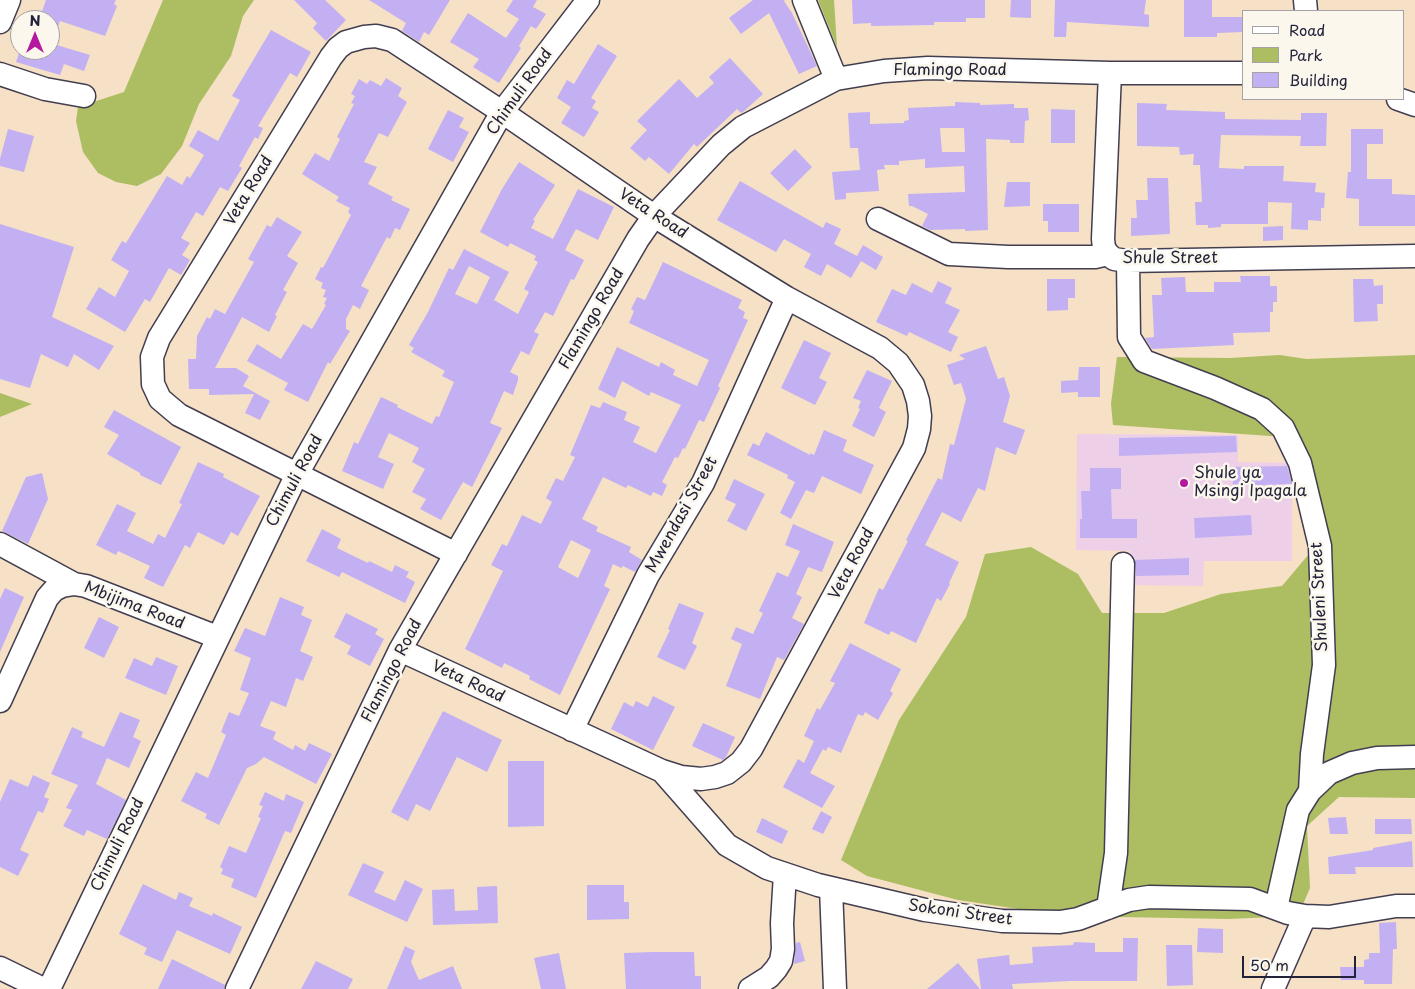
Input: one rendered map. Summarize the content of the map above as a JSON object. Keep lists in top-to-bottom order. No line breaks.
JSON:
{"streets":{"street":["Flamingo Road","Chimuli Road","Veta Road","Shule Street","Mwendasi Street","Shuleni Street","Mbijima Road","Sokoni Street"]},"crossings":[["Flamingo Road","Veta Road"],["Flamingo Road","Shule Street"],["Chimuli Road","Veta Road"],["Chimuli Road","Mbijima Road"],["Veta Road","Mwendasi Street"],["Veta Road","Sokoni Street"],["Shule Street","Shuleni Street"],["Shuleni Street","Sokoni Street"]],"places":["Shule ya Msingi Ipagala"],"legend":["Road","Park","Building"],"scale_bar":"50 m","north":"top"}
